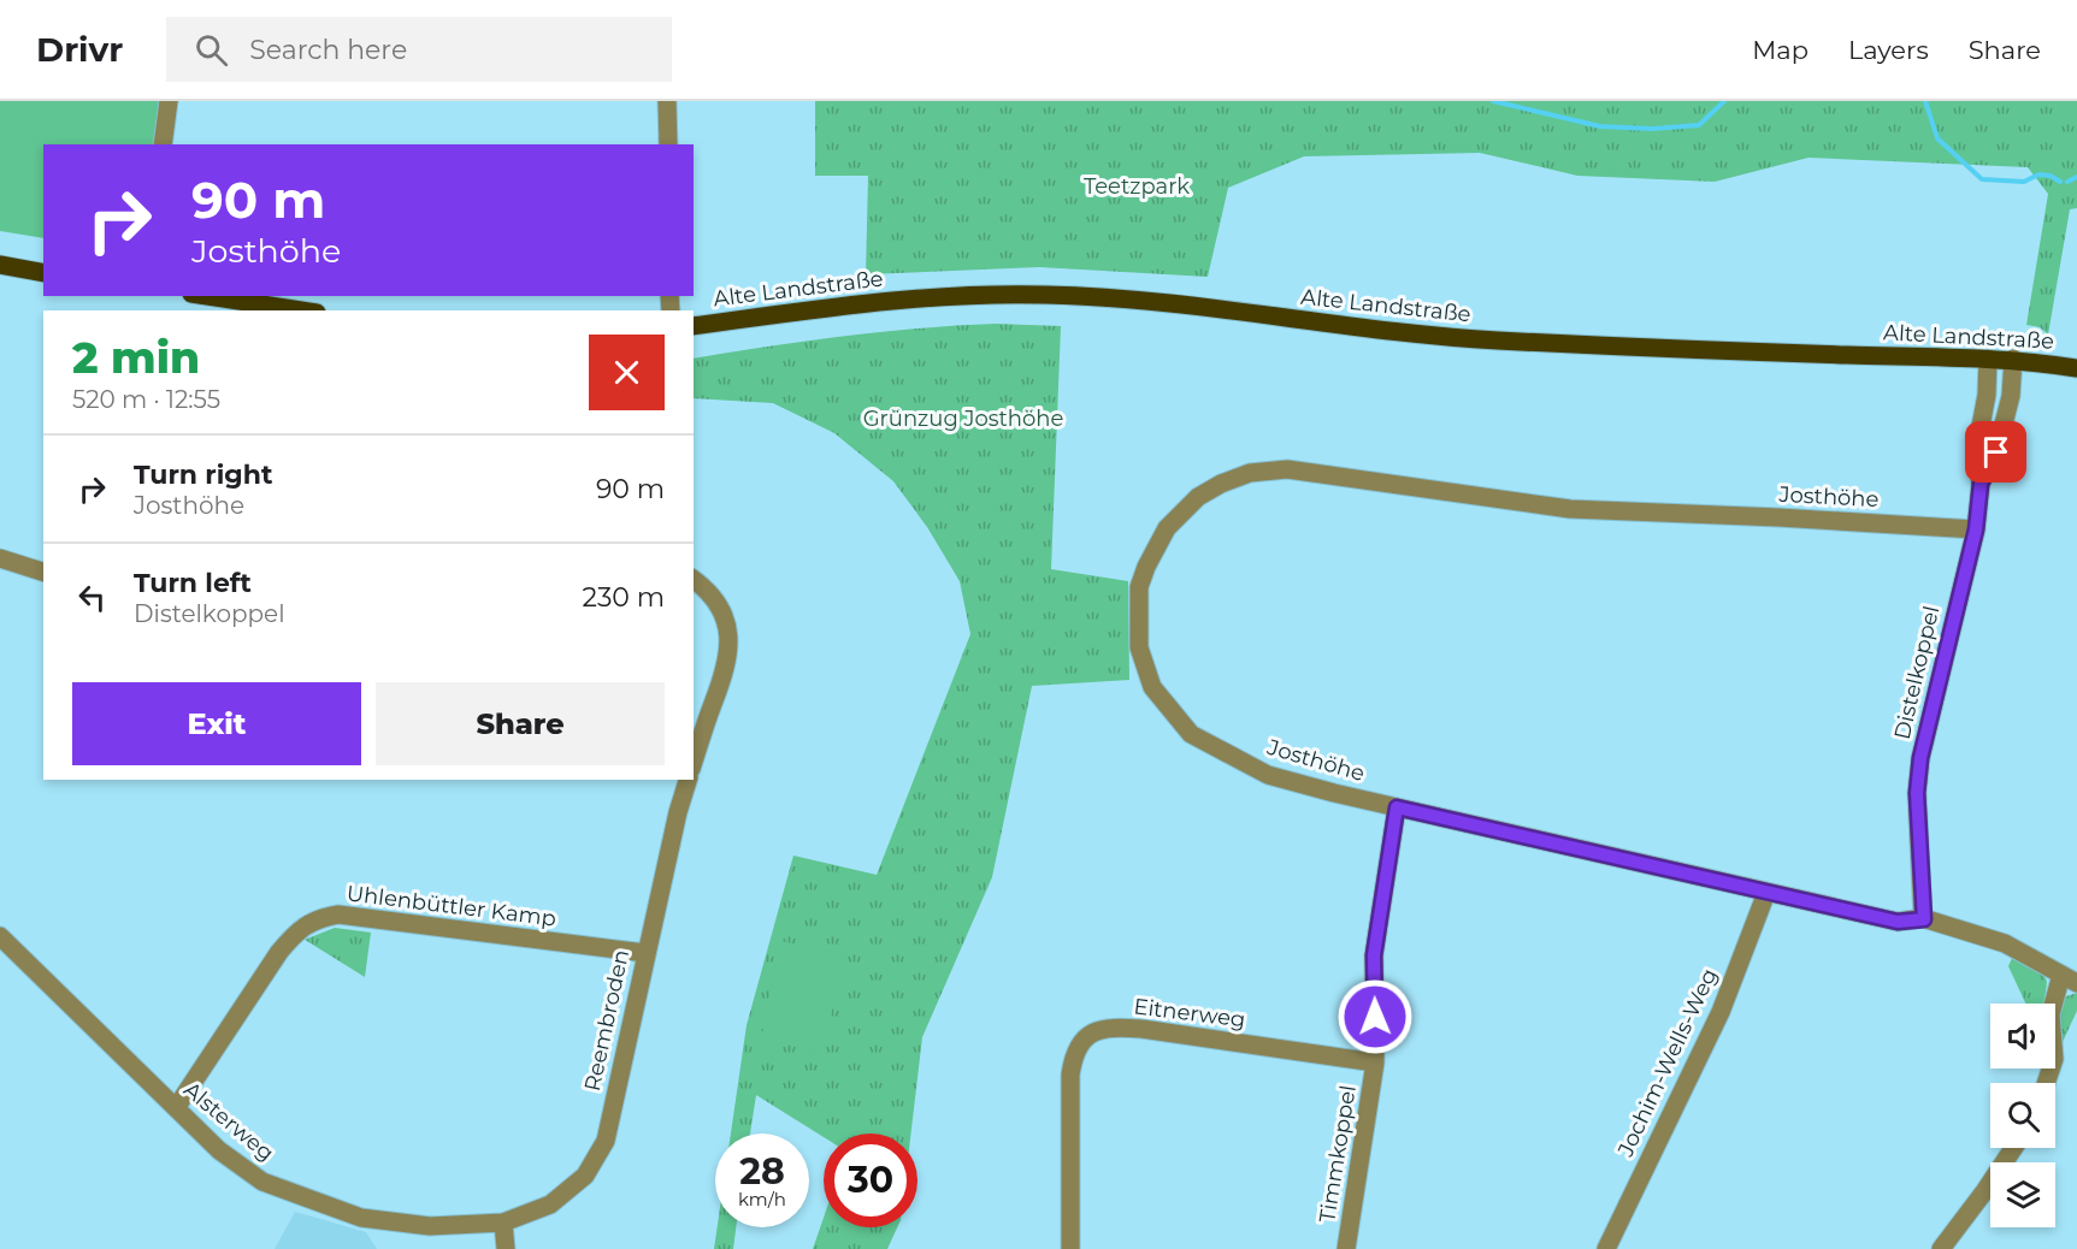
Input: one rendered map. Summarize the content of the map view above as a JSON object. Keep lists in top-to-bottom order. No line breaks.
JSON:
{"streets":{"main road":["Alte Landstraße"],"street":["Josthöhe","Distelkoppel","Uhlenbüttler Kamp","Eitnerweg","Reembroden","Jochim-Wells-Weg","Alsterweg","Timmkoppel"]},"crossings":[["Alte Landstraße","Distelkoppel"],["Josthöhe","Distelkoppel"],["Josthöhe","Jochim-Wells-Weg"],["Josthöhe","Timmkoppel"],["Uhlenbüttler Kamp","Reembroden"],["Uhlenbüttler Kamp","Alsterweg"],["Eitnerweg","Timmkoppel"],["Reembroden","Alsterweg"]],"parks":["Teetzpark","Grünzug Josthöhe"],"page":{"header":"Drivr","search":"Search here","nav":["Map","Layers","Share"],"turn":["90 m","Josthöhe"],"heading":["2 min","520 m · 12:55"],"list":[{"name":"Turn right","note":"Josthöhe","value":"90 m"},{"name":"Turn left","note":"Distelkoppel","value":"230 m"}],"buttons":["Exit","Share"],"speed":"28 km/h","limit":"30"}}
